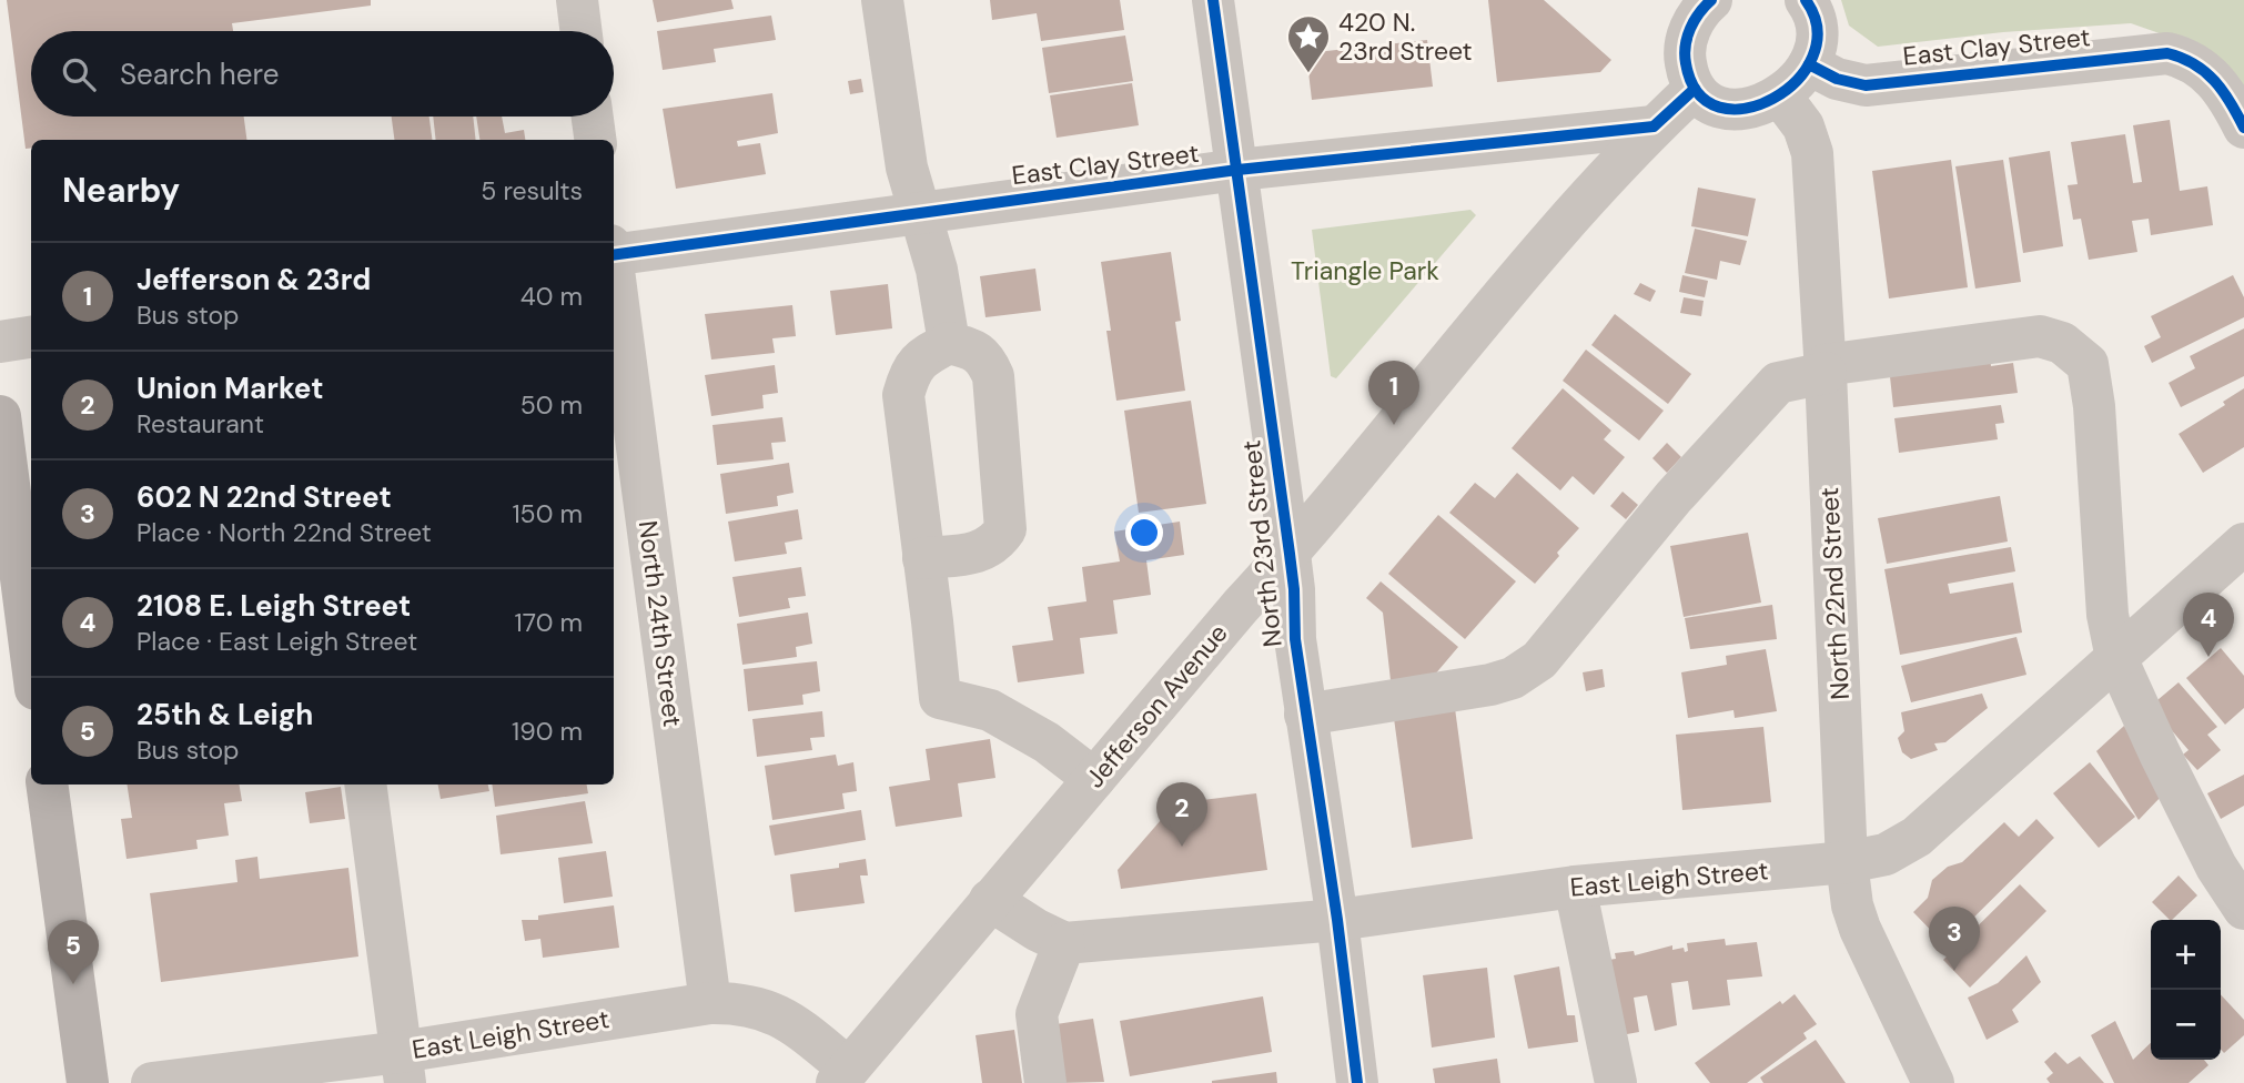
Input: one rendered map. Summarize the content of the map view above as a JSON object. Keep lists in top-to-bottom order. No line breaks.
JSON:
{"streets":{"street":["East Clay Street","North 23rd Street","North 22nd Street","North 24th Street","Jefferson Avenue","East Leigh Street"]},"crossings":[["East Clay Street","North 23rd Street"],["East Clay Street","Jefferson Avenue"],["North 23rd Street","Jefferson Avenue"],["North 23rd Street","East Leigh Street"],["North 22nd Street","East Leigh Street"],["North 24th Street","East Leigh Street"],["Jefferson Avenue","East Leigh Street"]],"parks":["Triangle Park"],"places":{"place":["420 N. 23rd Street"]},"page":{"search":"Search here","heading":["Nearby","5 results"],"list":[{"mark":"1","name":"Jefferson & 23rd","note":"Bus stop","value":"40 m"},{"mark":"2","name":"Union Market","note":"Restaurant","value":"50 m"},{"mark":"3","name":"602 N 22nd Street","note":"Place · North 22nd Street","value":"150 m"},{"mark":"4","name":"2108 E. Leigh Street","note":"Place · East Leigh Street","value":"170 m"},{"mark":"5","name":"25th & Leigh","note":"Bus stop","value":"190 m"}],"pins":["1","4","2","3","5"],"map_buttons":["+","−"]}}
